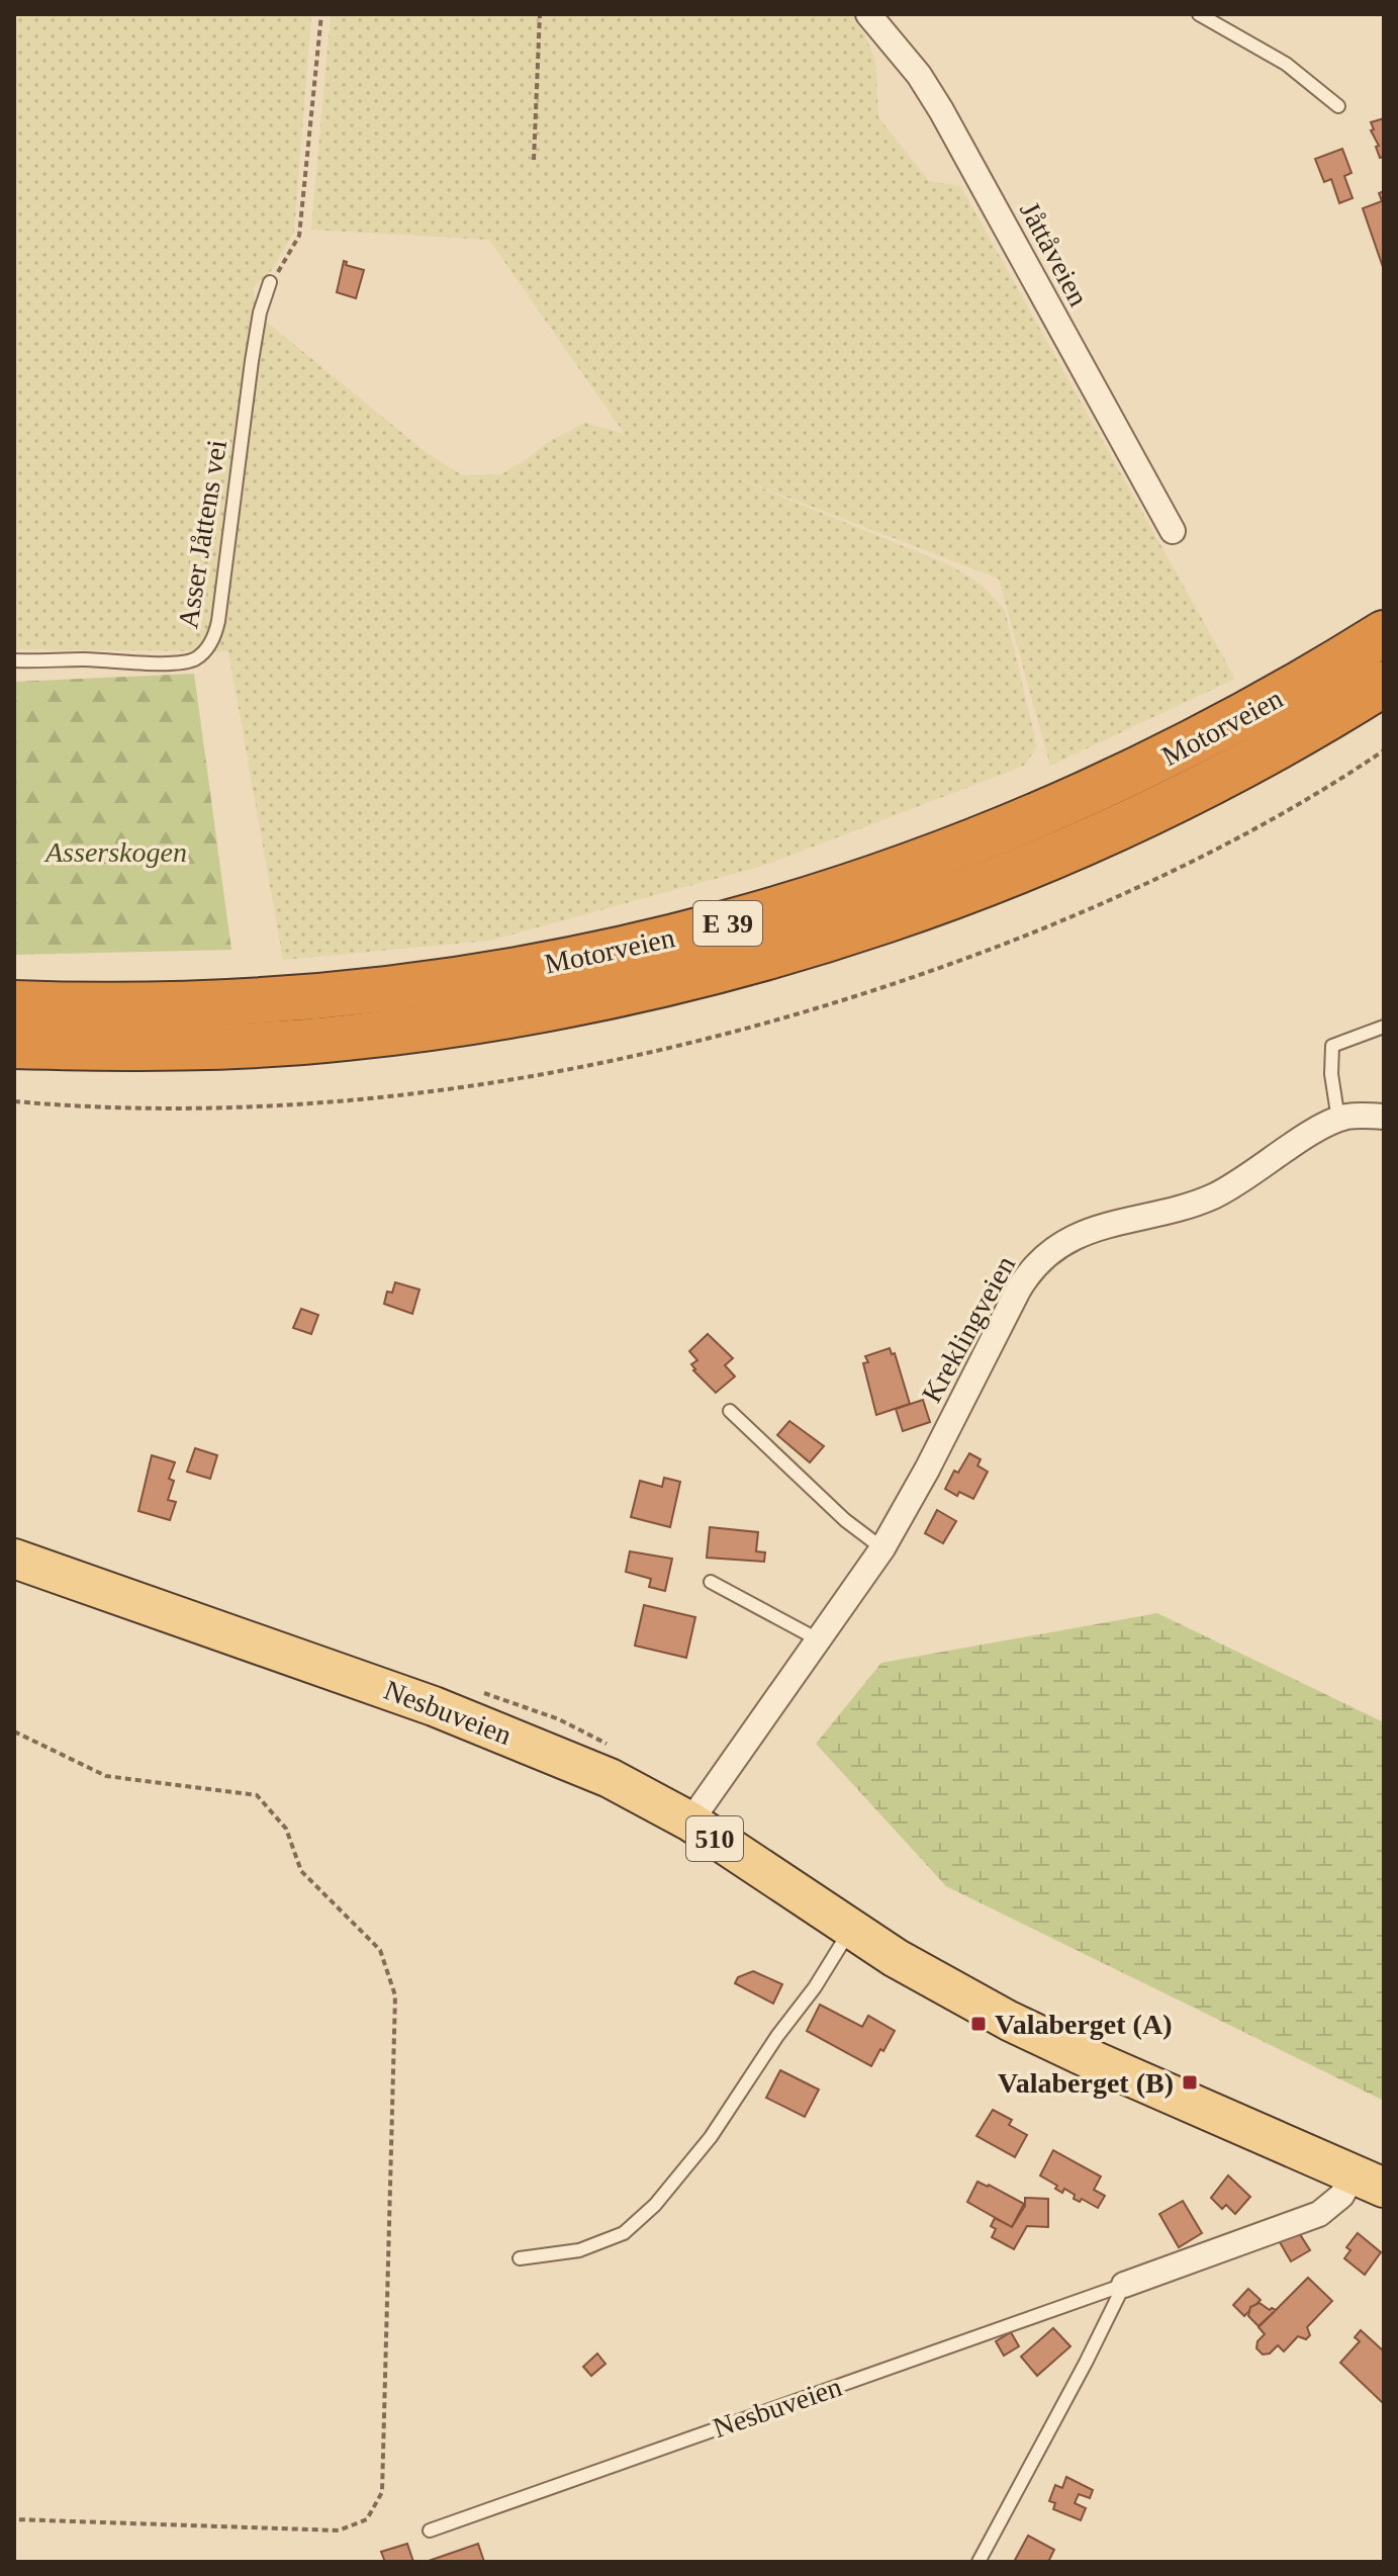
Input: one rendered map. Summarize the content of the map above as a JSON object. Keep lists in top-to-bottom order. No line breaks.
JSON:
{"streets":{"highway":["Motorveien","E 39"],"main road":["Nesbuveien","510"],"street":["Jåttåveien","Kreklingveien"],"lane":["Asser Jåttens vei"]},"crossings":[["Kreklingveien","Nesbuveien"]],"parks":["Asserskogen"],"places":{"transit":["Valaberget (A)","Valaberget (B)"]}}
